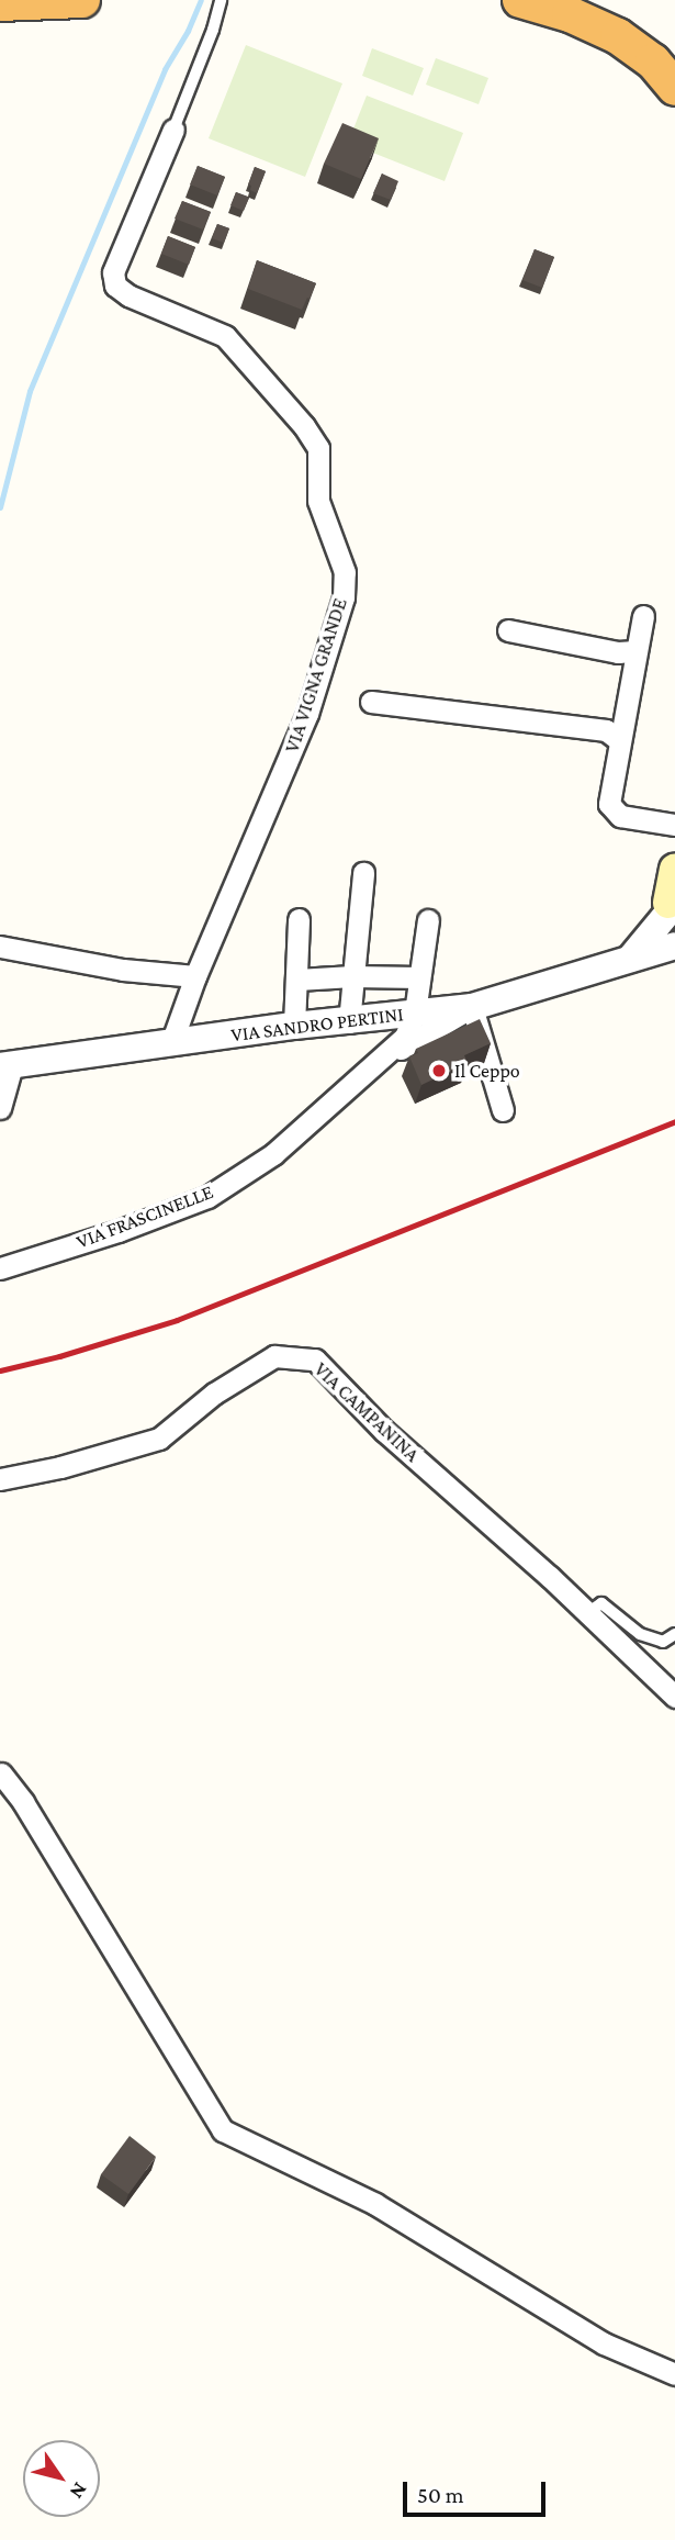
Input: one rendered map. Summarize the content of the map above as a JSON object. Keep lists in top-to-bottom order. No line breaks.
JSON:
{"streets":{"street":["VIA VIGNA GRANDE","VIA SANDRO PERTINI","VIA FRASCINELLE","VIA CAMPANINA"]},"crossings":[["VIA VIGNA GRANDE","VIA SANDRO PERTINI"],["VIA SANDRO PERTINI","VIA FRASCINELLE"]],"places":["Il Ceppo"],"scale_bar":"50 m","north":"bottom right"}
